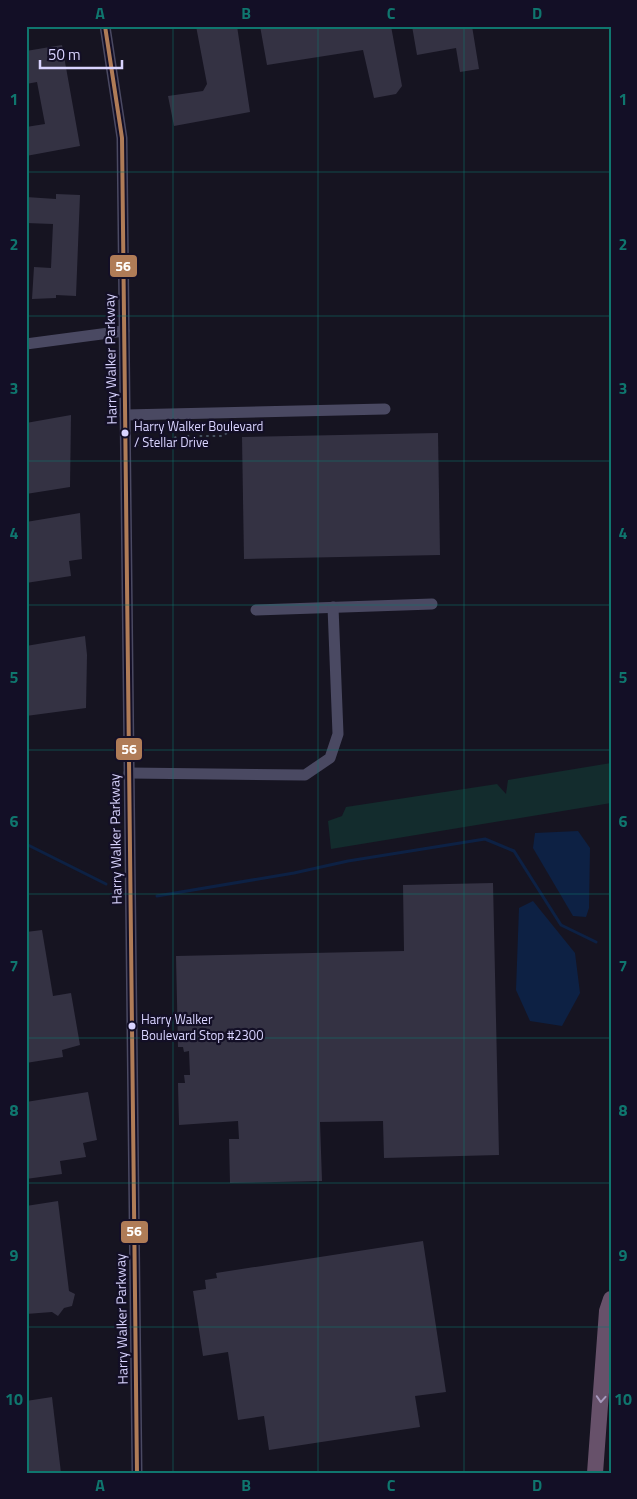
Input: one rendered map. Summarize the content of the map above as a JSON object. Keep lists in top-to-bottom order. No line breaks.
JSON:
{"streets":{"street":["Harry Walker Parkway"]},"places":["Harry Walker Boulevard / Stellar Drive","Harry Walker Boulevard Stop #2300"],"lines":["transit line 56"],"scale_bar":"50 m","grid":{"columns":["A","B","C","D"],"rows":["1","2","3","4","5","6","7","8","9","10"]}}
